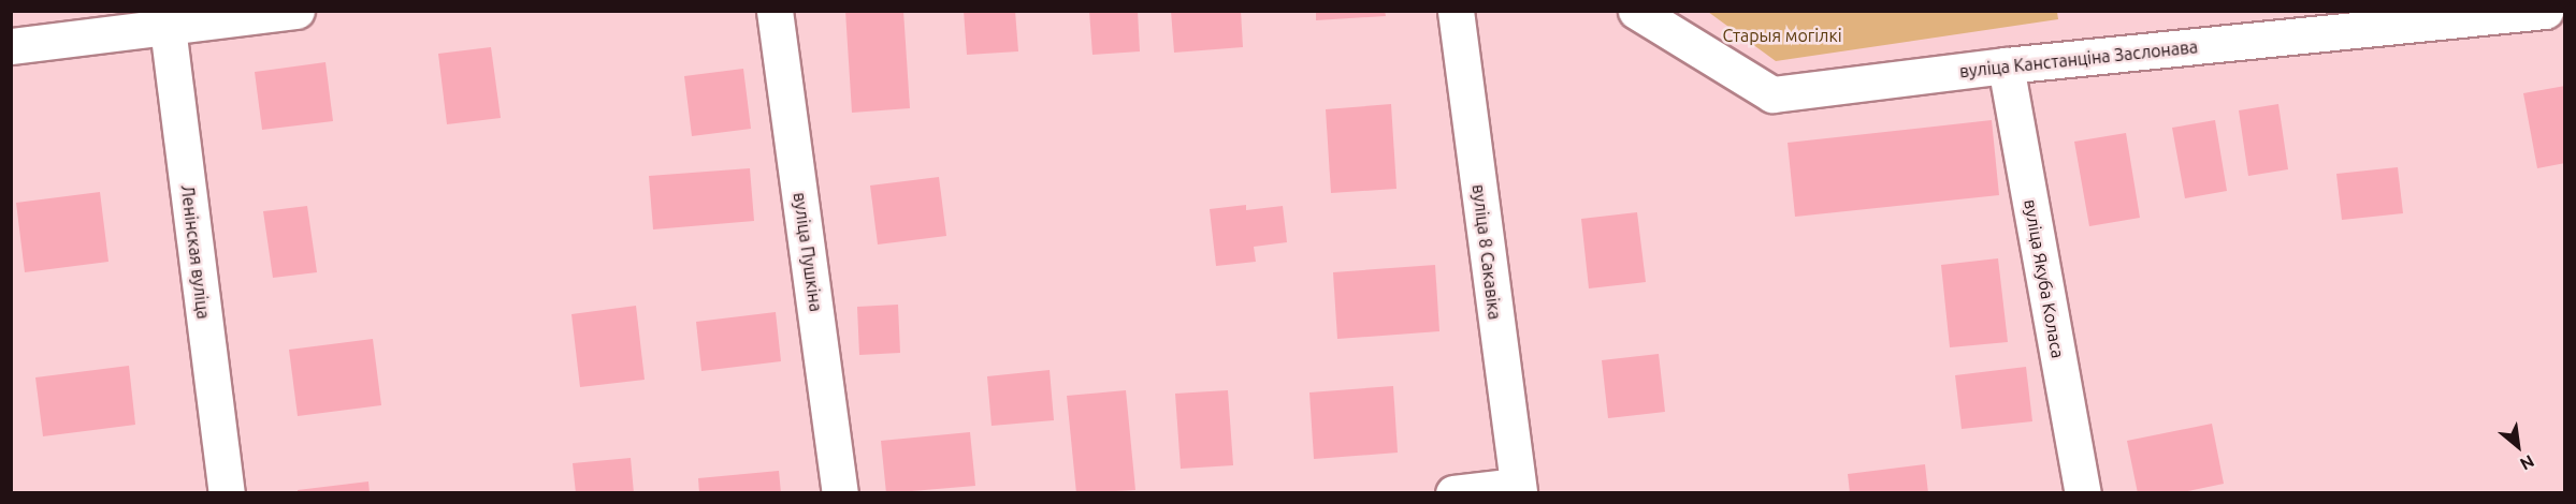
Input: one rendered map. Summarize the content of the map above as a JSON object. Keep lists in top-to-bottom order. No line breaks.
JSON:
{"streets":{"street":["вуліца Канстанціна Заслонава","Ленінская вуліца","вуліца Пушкіна","вуліца 8 Сакавіка","вуліца Якуба Коласа"]},"crossings":[["вуліца Канстанціна Заслонава","вуліца Якуба Коласа"]],"parks":["Старыя могілкі"],"north":"bottom right"}
